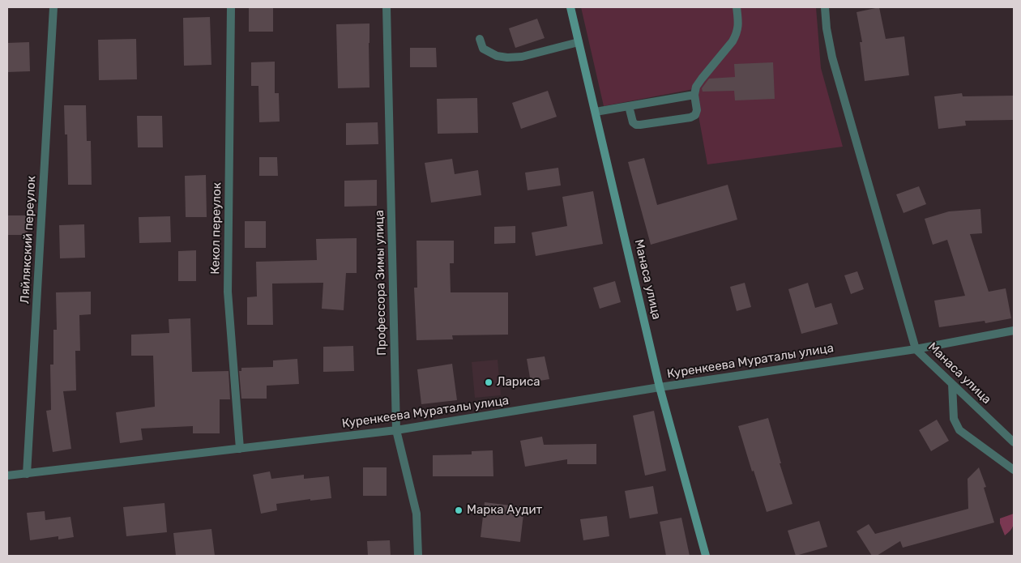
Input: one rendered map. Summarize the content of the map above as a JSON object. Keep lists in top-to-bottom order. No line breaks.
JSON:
{"streets":{"street":["Кекол переулок","Ляйлякский переулок","Манаса улица","Профессора Зимы улица","Куренкеева Мураталы улица"]},"crossings":[["Кекол переулок","Куренкеева Мураталы улица"],["Ляйлякский переулок","Куренкеева Мураталы улица"],["Манаса улица","Куренкеева Мураталы улица"],["Профессора Зимы улица","Куренкеева Мураталы улица"]],"places":["Лариса","Марка Аудит"]}
